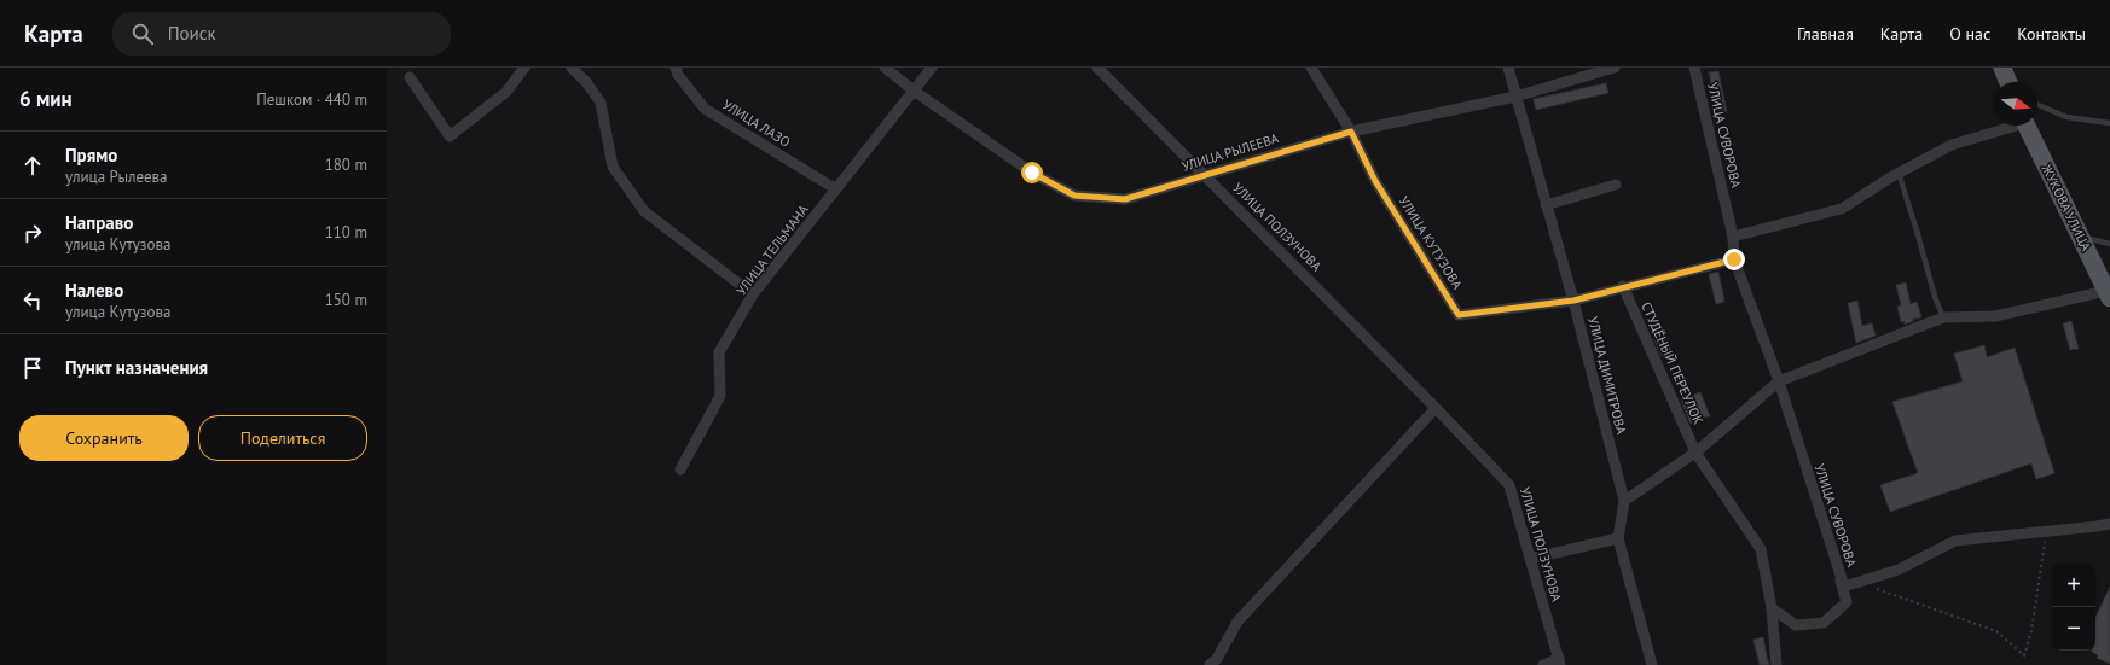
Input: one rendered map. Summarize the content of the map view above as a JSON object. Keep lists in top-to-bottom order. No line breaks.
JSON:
{"streets":{"main road":["ЖУКОВА УЛИЦА"],"street":["УЛИЦА ЛАЗО","УЛИЦА СУВОРОВА","УЛИЦА РЫЛЕЕВА","УЛИЦА ПОЛЗУНОВА","УЛИЦА КУТУЗОВА","УЛИЦА ТЕЛЬМАНА","СТУДЁНЫЙ ПЕРЕУЛОК","УЛИЦА ДИМИТРОВА"]},"crossings":[["УЛИЦА ЛАЗО","УЛИЦА ТЕЛЬМАНА"],["УЛИЦА СУВОРОВА","УЛИЦА КУТУЗОВА"],["УЛИЦА СУВОРОВА","СТУДЁНЫЙ ПЕРЕУЛОК"],["УЛИЦА РЫЛЕЕВА","УЛИЦА ПОЛЗУНОВА"],["УЛИЦА РЫЛЕЕВА","УЛИЦА КУТУЗОВА"],["УЛИЦА РЫЛЕЕВА","УЛИЦА ТЕЛЬМАНА"],["УЛИЦА РЫЛЕЕВА","УЛИЦА ДИМИТРОВА"],["УЛИЦА КУТУЗОВА","СТУДЁНЫЙ ПЕРЕУЛОК"],["УЛИЦА КУТУЗОВА","УЛИЦА ДИМИТРОВА"],["СТУДЁНЫЙ ПЕРЕУЛОК","УЛИЦА ДИМИТРОВА"]],"north":"right","page":{"header":"Карта","search":"Поиск","nav":["Главная","Карта","О нас","Контакты"],"heading":["6 мин","Пешком · 440 m"],"list":[["Прямо","улица Рылеева","180 m"],["Направо","улица Кутузова","110 m"],["Налево","улица Кутузова","150 m"],"Пункт назначения"],"buttons":["Сохранить","Поделиться"],"map_buttons":["+","−"]}}
